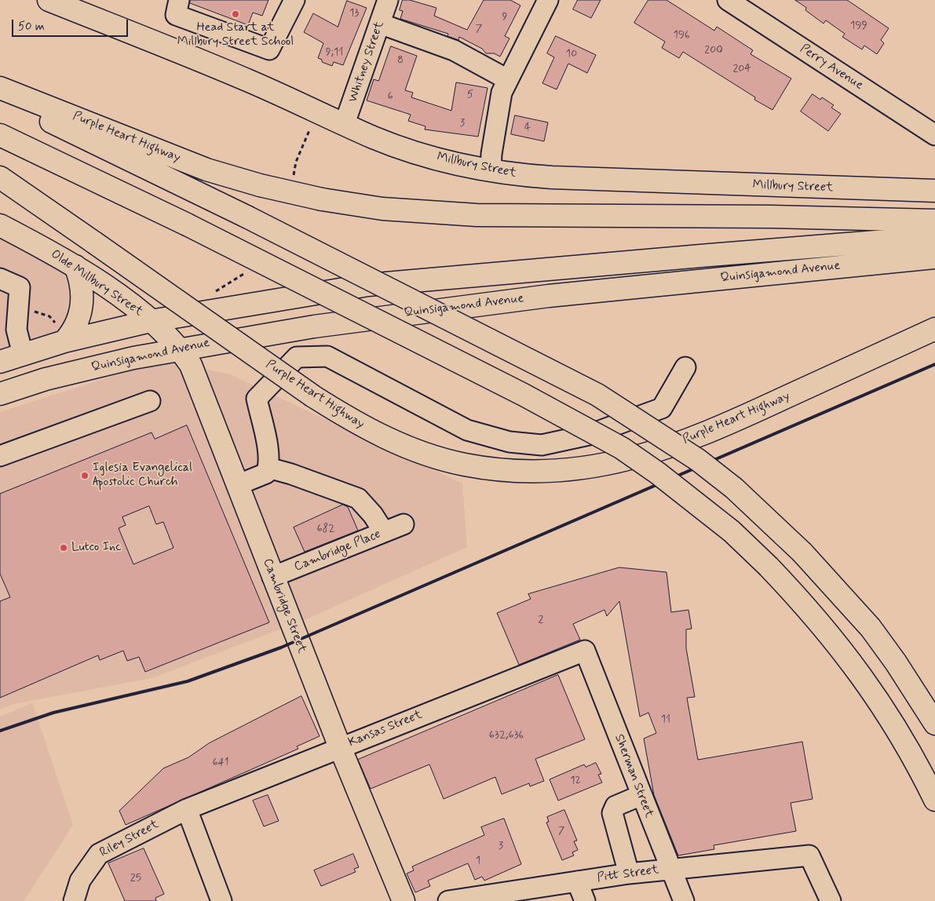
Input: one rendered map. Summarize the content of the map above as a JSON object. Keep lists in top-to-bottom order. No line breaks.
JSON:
{"streets":{"main road":["Purple Heart Highway","Millbury Street","Quinsigamond Avenue","Olde Millbury Street","Cambridge Street"],"street":["Whitney Street","Perry Avenue","Cambridge Place","Kansas Street","Sherman Street","Riley Street","Pitt Street"]},"crossings":[["Whitney Street","Millbury Street"],["Quinsigamond Avenue","Olde Millbury Street"],["Quinsigamond Avenue","Cambridge Street"],["Olde Millbury Street","Cambridge Street"],["Cambridge Place","Cambridge Street"],["Cambridge Street","Kansas Street"],["Kansas Street","Sherman Street"],["Kansas Street","Riley Street"],["Sherman Street","Pitt Street"]],"places":["Head Start at Millbury Street School","Iglesia Evangelical Apostolic Church","Lutco Inc"],"house_numbers":["13","9","199","7","196","200","9;11","10","8","204","5","6","3","4","682","2","11","632;636","641","12","7","3","1","25"],"scale_bar":"50 m"}
